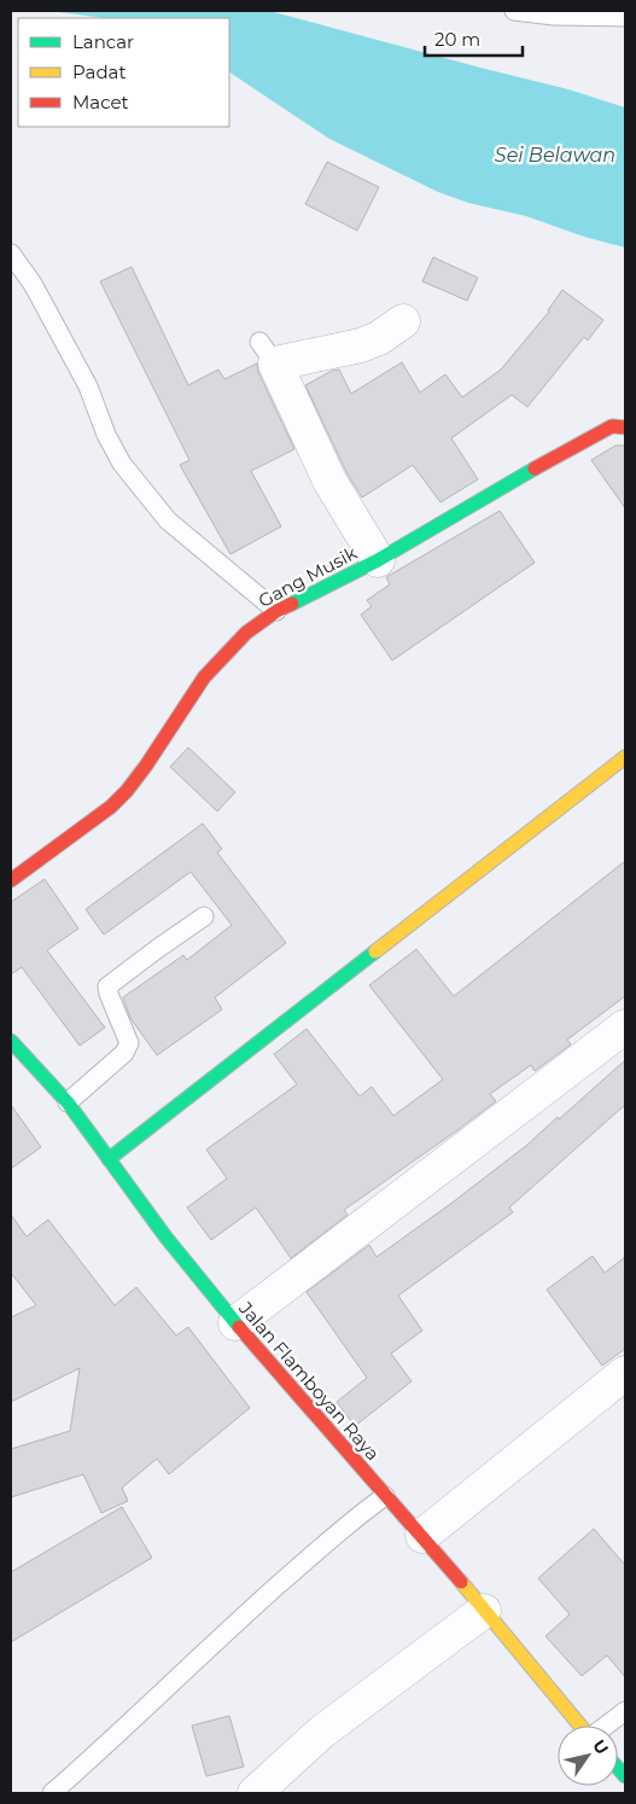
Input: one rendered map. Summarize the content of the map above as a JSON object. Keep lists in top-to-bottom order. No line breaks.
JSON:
{"streets":{"street":["Gang Musik","Jalan Flamboyan Raya"]},"water":["Sei Belawan"],"legend":["Lancar","Padat","Macet"],"scale_bar":"20 m","north":"top right"}
